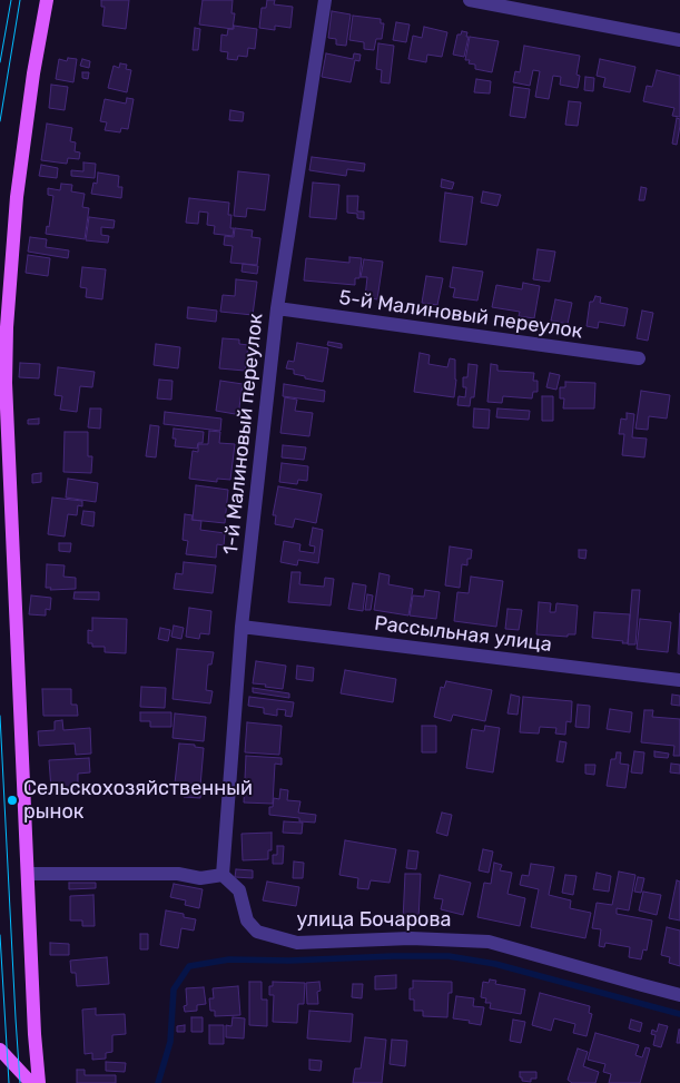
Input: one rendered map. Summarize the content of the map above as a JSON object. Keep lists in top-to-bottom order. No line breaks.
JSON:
{"streets":{"street":["5-й Малиновый переулок","1-й Малиновый переулок","Рассыльная улица","улица Бочарова"]},"crossings":[["5-й Малиновый переулок","1-й Малиновый переулок"],["1-й Малиновый переулок","Рассыльная улица"],["1-й Малиновый переулок","улица Бочарова"]],"places":["Сельскохозяйственный рынок"]}
